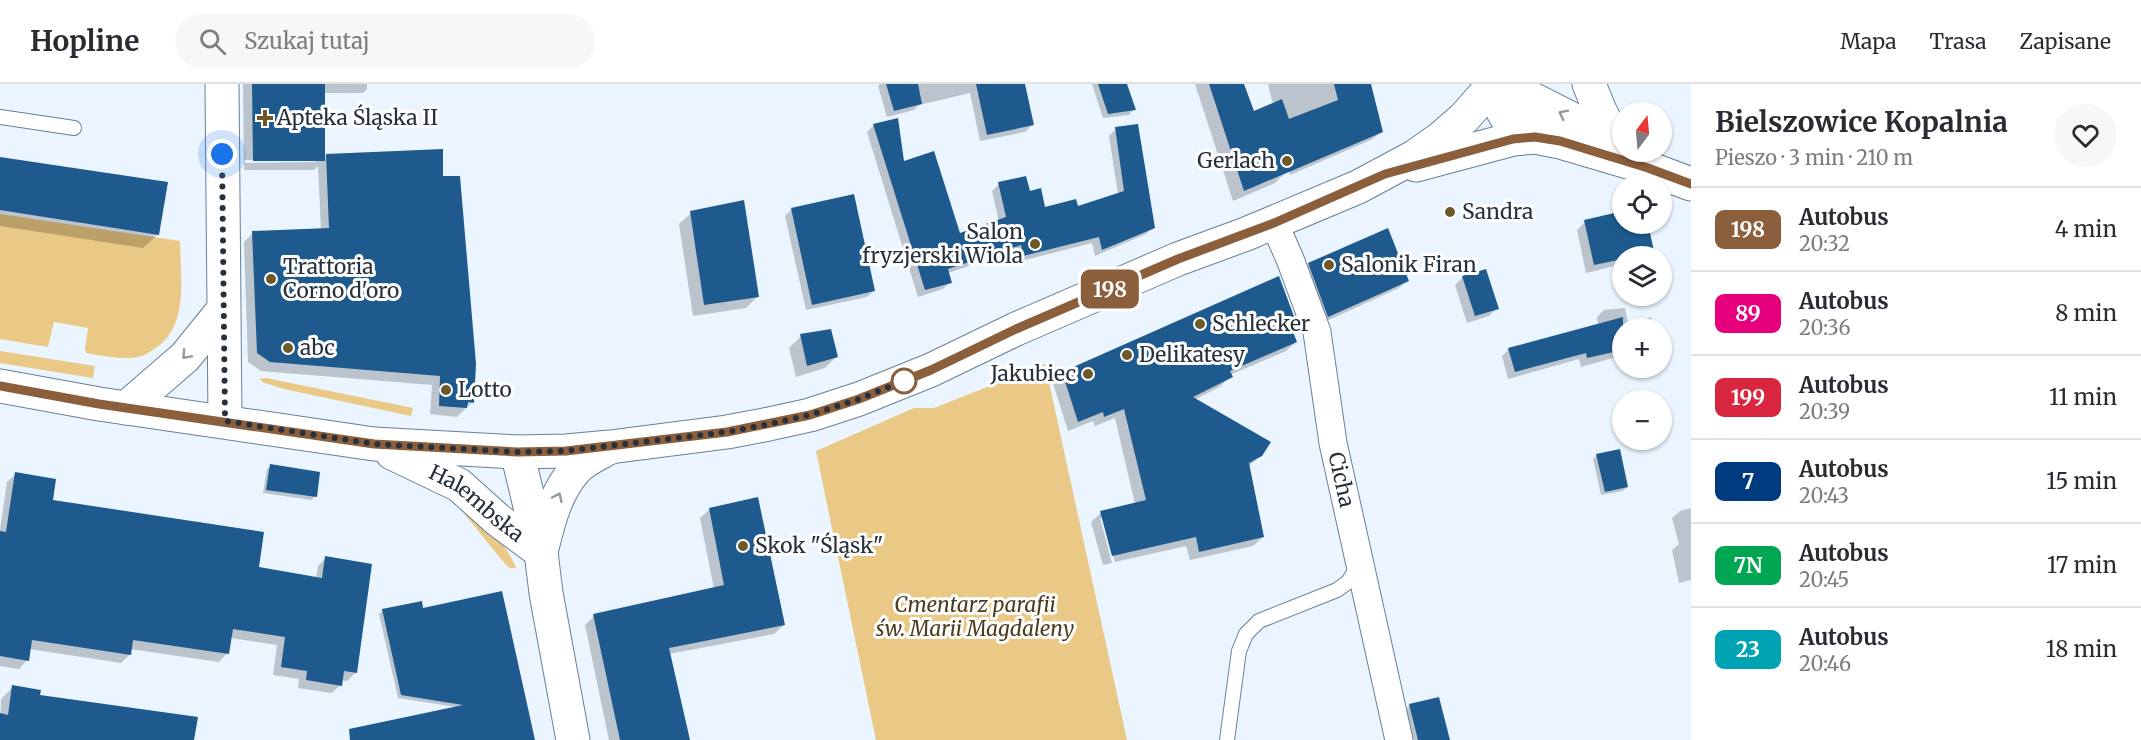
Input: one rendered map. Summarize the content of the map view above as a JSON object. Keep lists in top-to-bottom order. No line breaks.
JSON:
{"streets":{"street":["Cicha","Halembska"]},"parks":["Cmentarz parafii św. Marii Magdaleny"],"places":{"health":["Apteka Śląska II"],"other":["Gerlach","Sandra","Salon fryzjerski Wiola","Salonik Firan","Trattoria Corno d'oro","Schlecker","abc","Delikatesy","Jakubiec","Lotto","Skok \"Śląsk\""]},"lines":["bus line 198"],"north":"top","page":{"header":"Hopline","search":"Szukaj tutaj","nav":["Mapa","Trasa","Zapisane"],"on_map":"198","heading":["Bielszowice Kopalnia","Pieszo · 3 min · 210 m"],"map_buttons":["+","−"],"list":[{"mark":"198","name":"Autobus","note":"20:32","value":"4 min"},{"mark":"89","name":"Autobus","note":"20:36","value":"8 min"},{"mark":"199","name":"Autobus","note":"20:39","value":"11 min"},{"mark":"7","name":"Autobus","note":"20:43","value":"15 min"},{"mark":"7N","name":"Autobus","note":"20:45","value":"17 min"},{"mark":"23","name":"Autobus","note":"20:46","value":"18 min"}]}}
